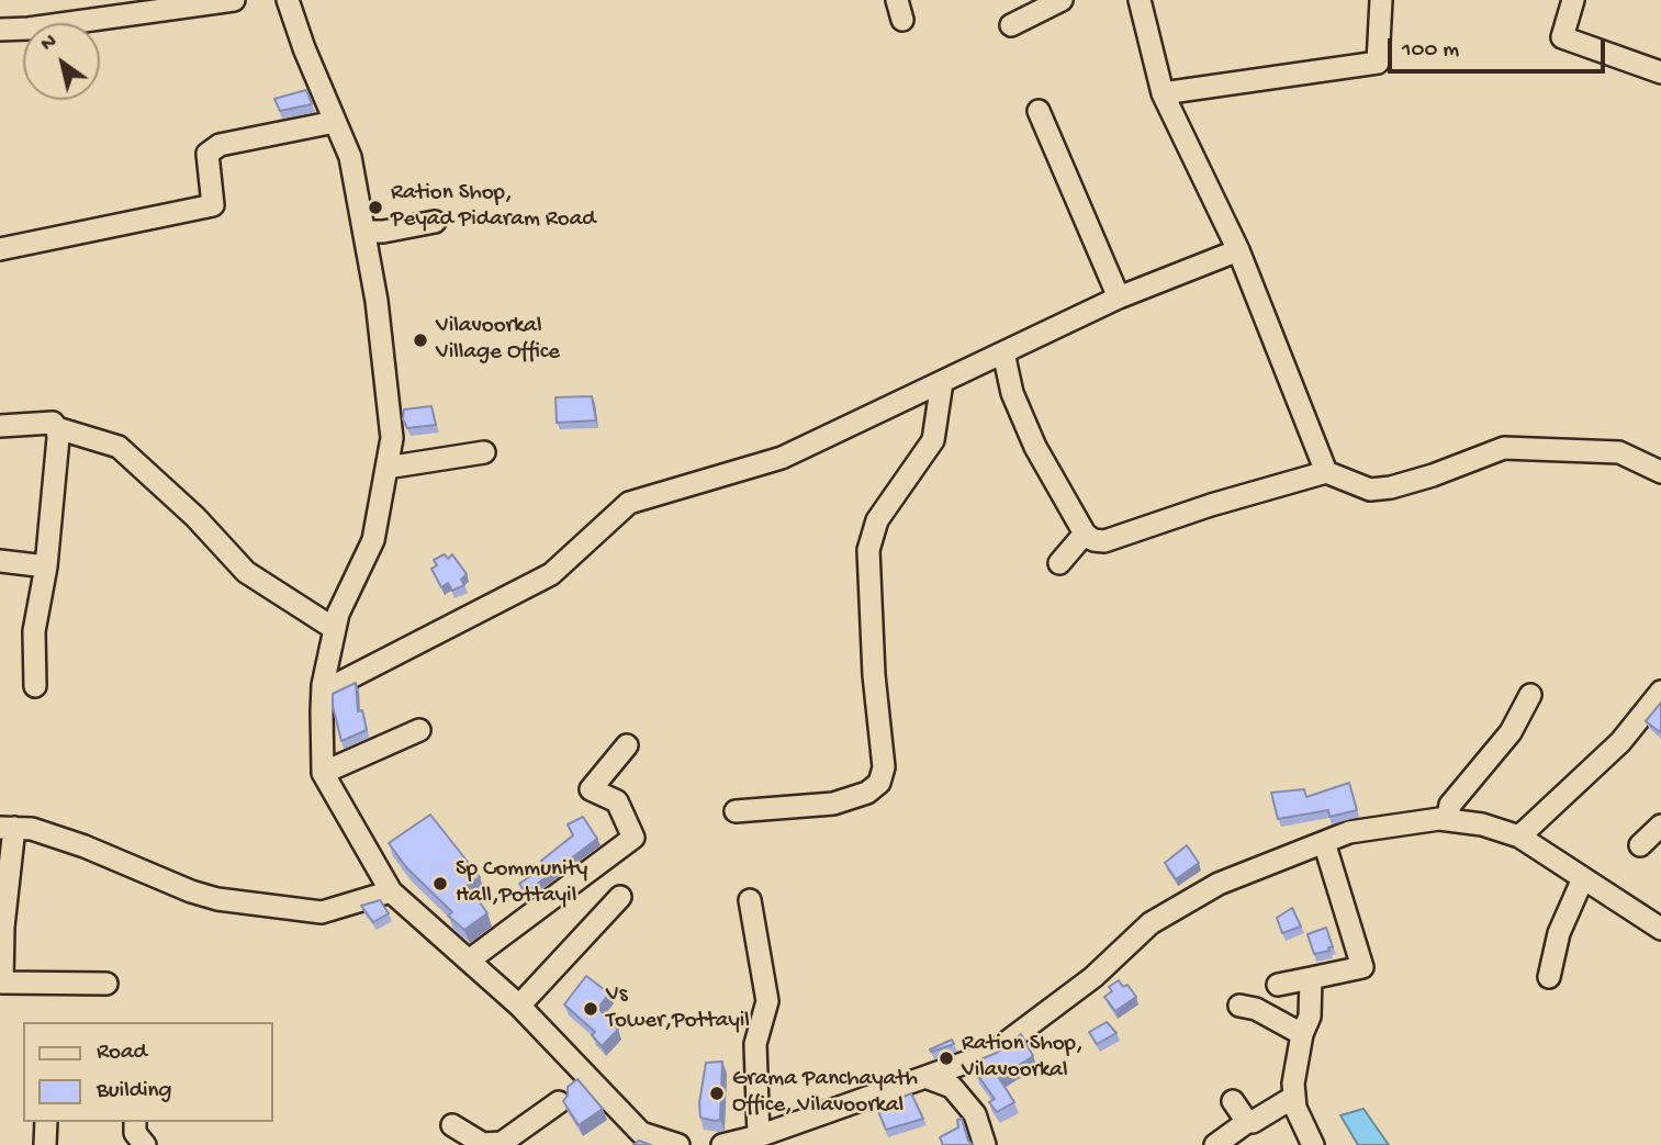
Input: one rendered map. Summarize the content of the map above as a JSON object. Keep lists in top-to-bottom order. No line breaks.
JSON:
{"places":["Ration Shop, Peyad Pidaram Road","Vilavoorkal Village Office","Sp Community Hall,Pottayil","Vs Tower,Pottayil","Ration Shop, Vilavoorkal","Grama Panchayath Office, Vilavoorkal"],"legend":["Road","Building"],"scale_bar":"100 m","north":"top left"}
